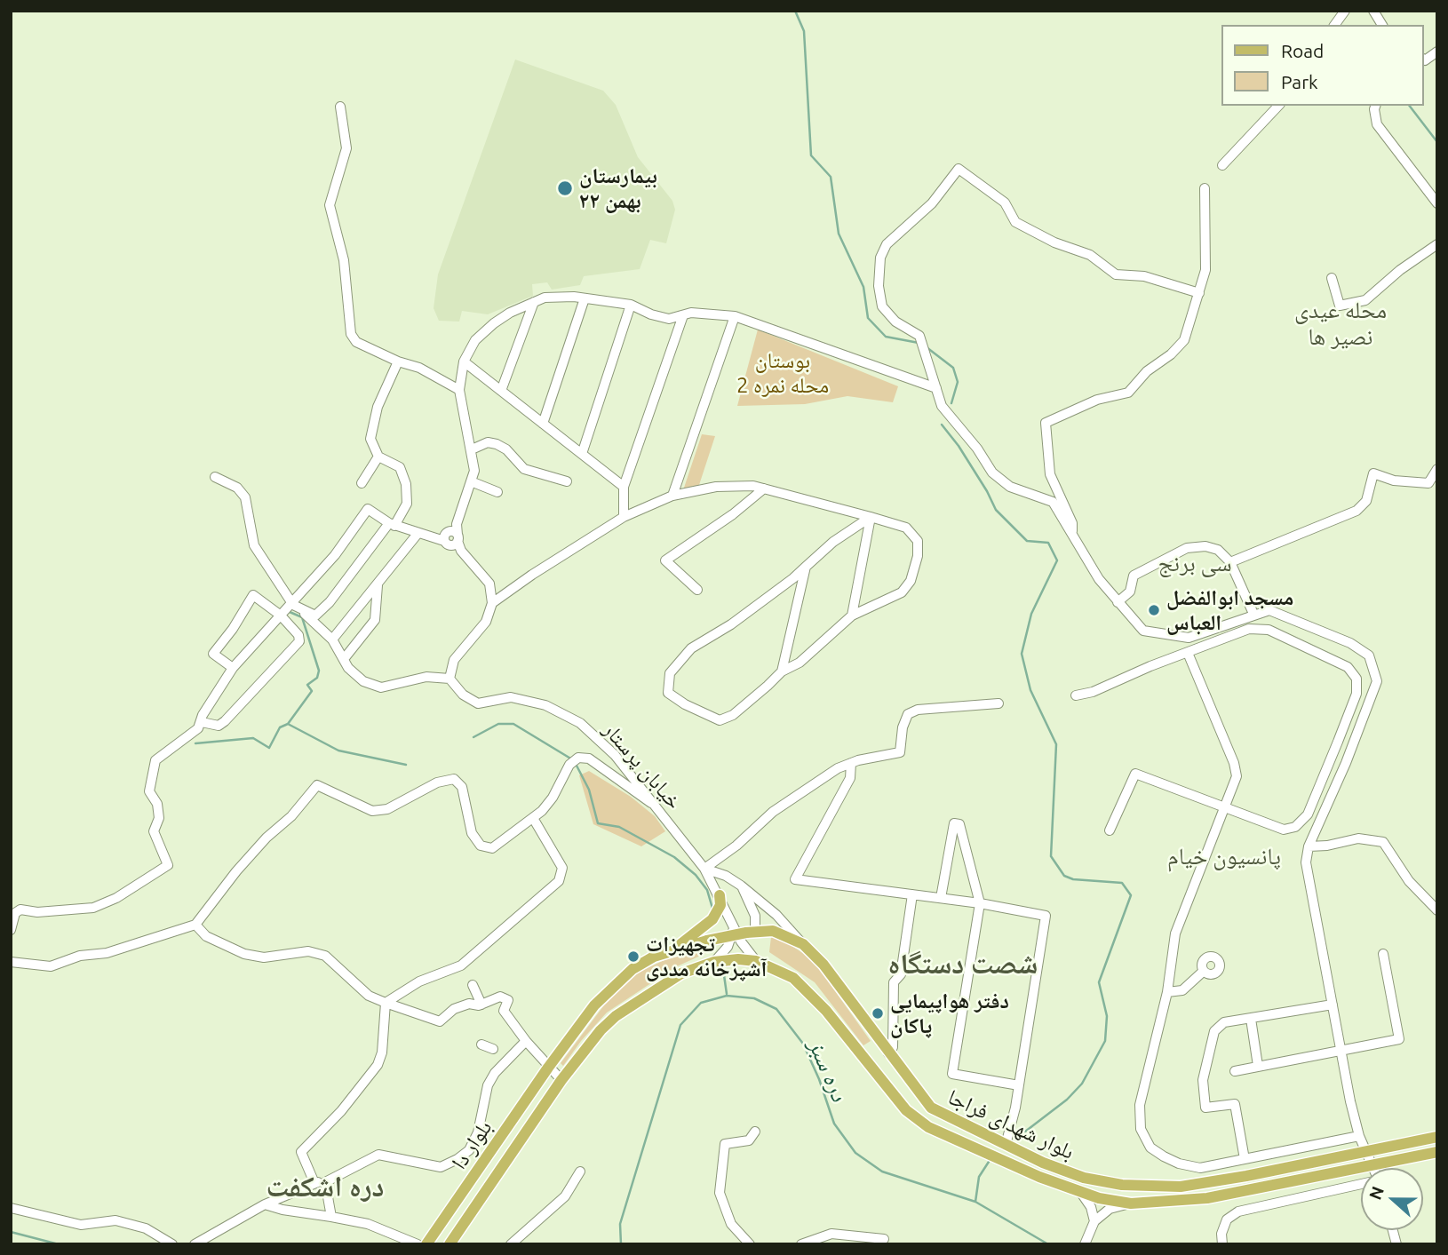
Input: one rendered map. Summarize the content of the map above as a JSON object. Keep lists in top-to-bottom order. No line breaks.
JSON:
{"streets":{"main road":["بلوار شهدای فراجا","بلوار دا"],"street":["خیابان پرستار"]},"crossings":[["خیابان پرستار","بلوار شهدای فراجا"],["بلوار شهدای فراجا","بلوار دا"]],"districts":["محله عیدی نصیر ها","سی برنج","پانسیون خیام","شصت دستگاه","دره اشکفت"],"water":["دره سبز"],"parks":["بوستان محله نمره 2"],"places":["بیمارستان ۲۲ بهمن","مسجد ابوالفضل العباس","تجهیزات آشپزخانه مددی","دفتر هواپیمایی پاکان"],"legend":["Road","Park"],"north":"left"}
